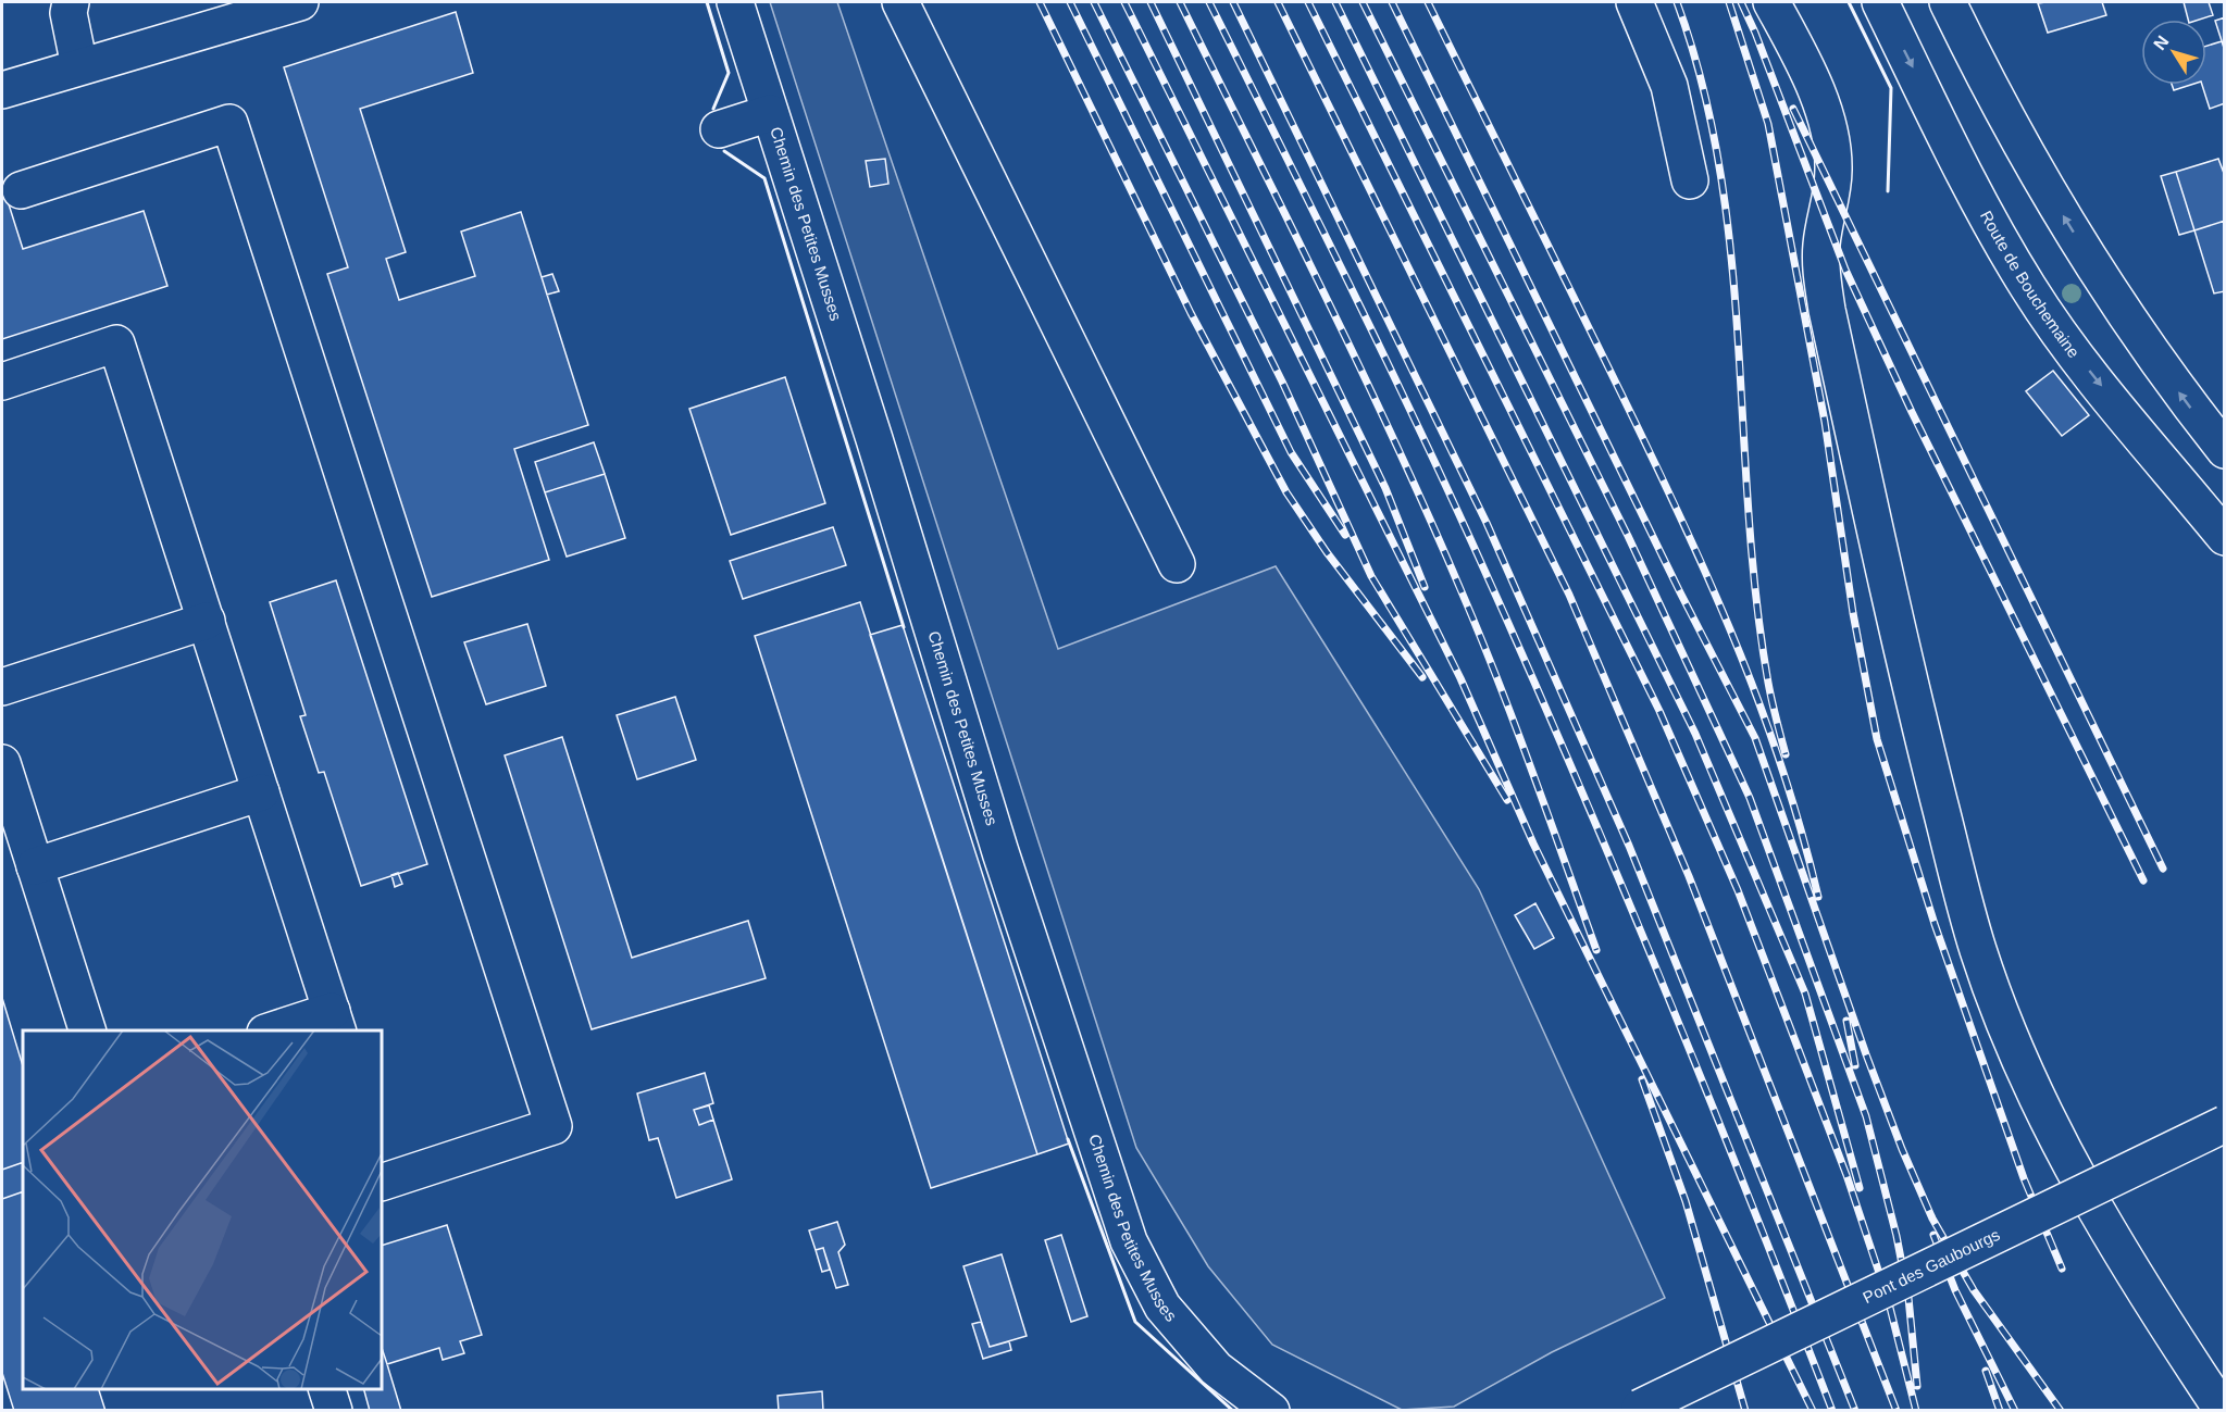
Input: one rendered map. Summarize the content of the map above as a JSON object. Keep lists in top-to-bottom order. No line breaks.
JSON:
{"streets":{"street":["Chemin des Petites Musses","Route de Bouchemaine","Pont des Gaubourgs"]},"north":"top left"}
